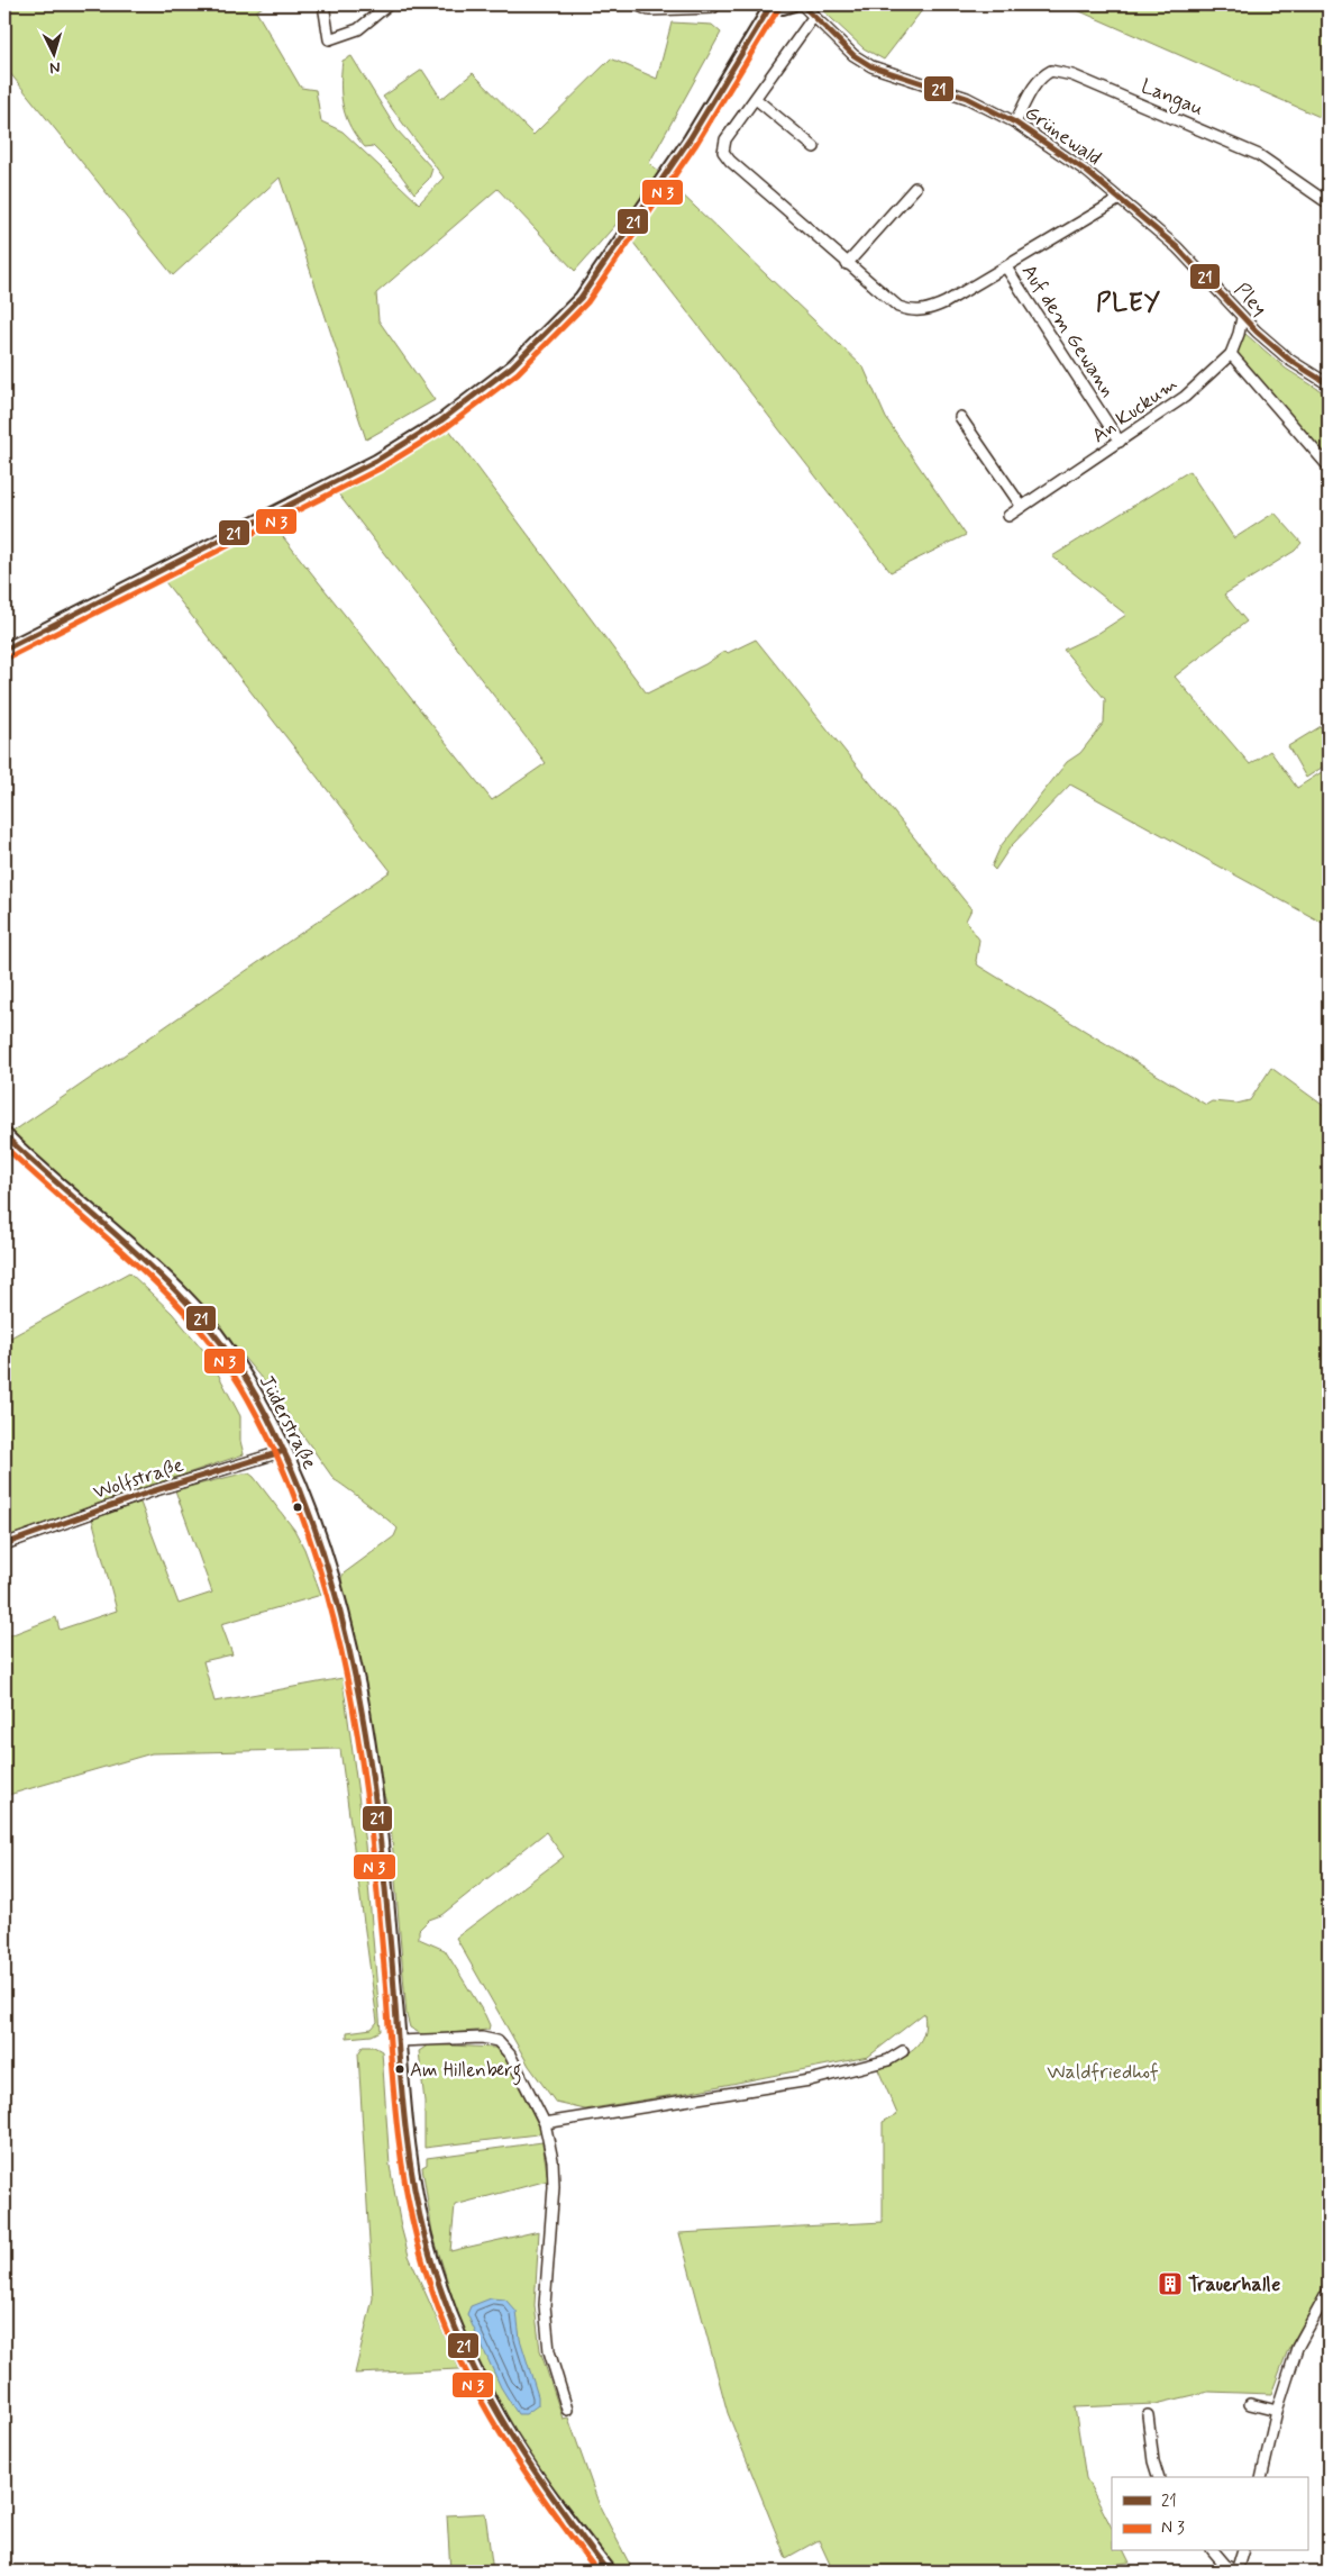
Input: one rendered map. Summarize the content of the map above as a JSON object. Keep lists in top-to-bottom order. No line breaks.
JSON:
{"streets":{"main road":["Jüderstraße"],"street":["Langau","Grünewald","Pley","Auf dem Gewann","An Kuckum","Wolfstraße"]},"crossings":[["Langau","Grünewald"],["Grünewald","Pley"],["Grünewald","Auf dem Gewann"],["Pley","An Kuckum"],["Auf dem Gewann","An Kuckum"],["Jüderstraße","Wolfstraße"]],"districts":["PLEY"],"parks":["Waldfriedhof"],"places":{"other":["Am Hillenberg"],"building":["Trauerhalle"]},"lines":["transit line 21"],"legend":["21","N 3"],"north":"bottom"}
